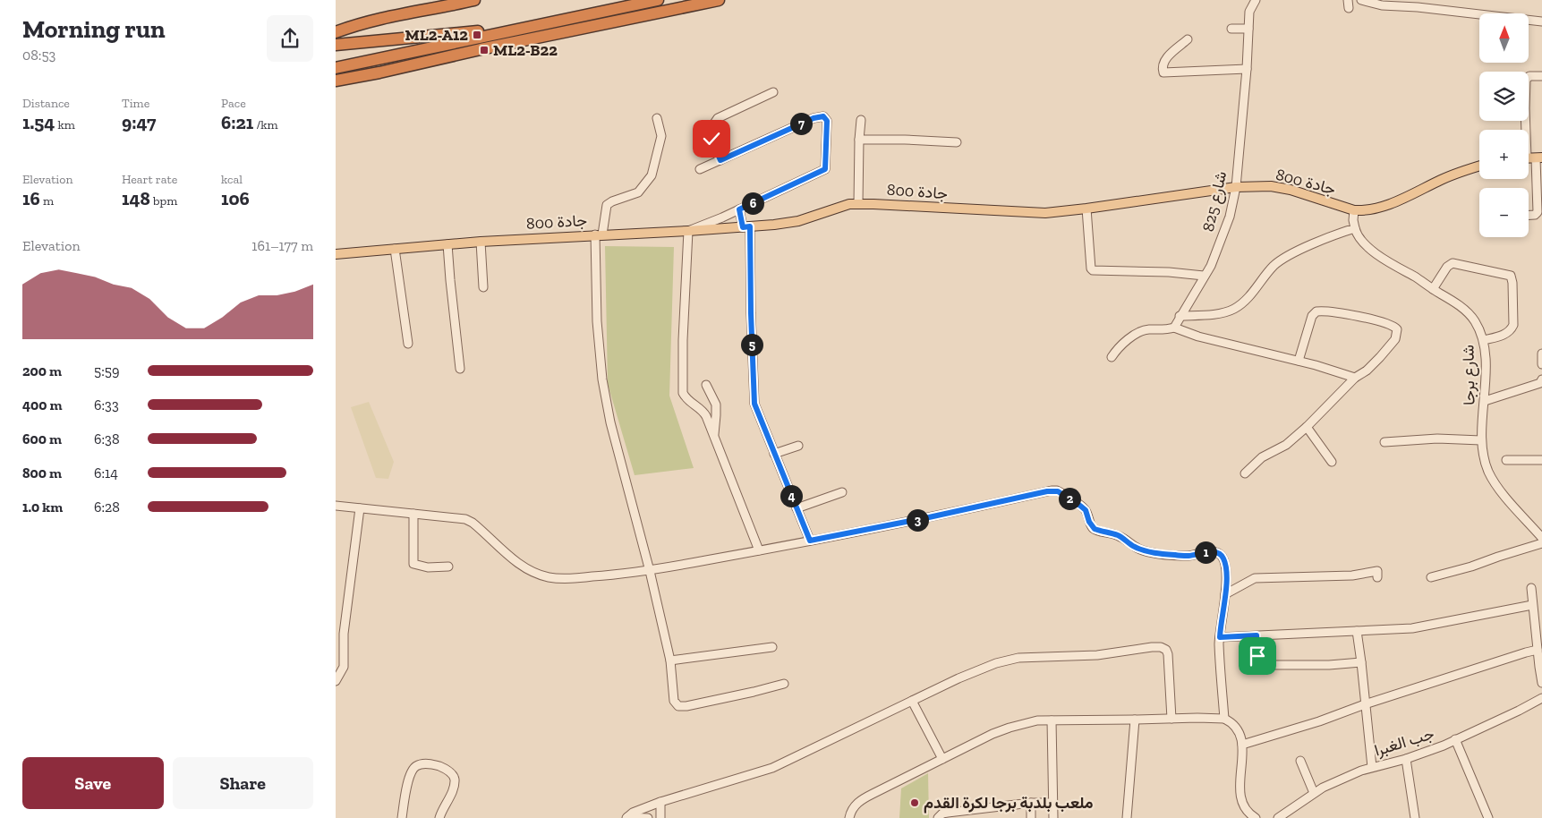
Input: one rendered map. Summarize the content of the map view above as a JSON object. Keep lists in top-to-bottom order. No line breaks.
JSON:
{"streets":{"main road":["جادة 800"],"street":["شارع 825","شارع برجا","جب الغبرا"]},"crossings":[["جادة 800","شارع 825"]],"places":{"transit":["ML2-A12","ML2-B22"],"other":["ملعب بلدبة برجا لكرة القدم"]},"north":"top","page":{"heading":["Morning run","08:53"],"map_buttons":["+","−"],"stats":[["Distance","1.54 km"],["Time","9:47"],["Pace","6:21 /km"],["Elevation","16 m"],["Heart rate","148 bpm"],["kcal","106"]],"pins":["7","6","5","4","2","3","1"],"chart":["Elevation","161–177 m"],"list":[{"name":"200 m","note":"5:59"},{"name":"400 m","note":"6:33"},{"name":"600 m","note":"6:38"},{"name":"800 m","note":"6:14"},{"name":"1.0 km","note":"6:28"}],"buttons":["Save","Share"]}}
